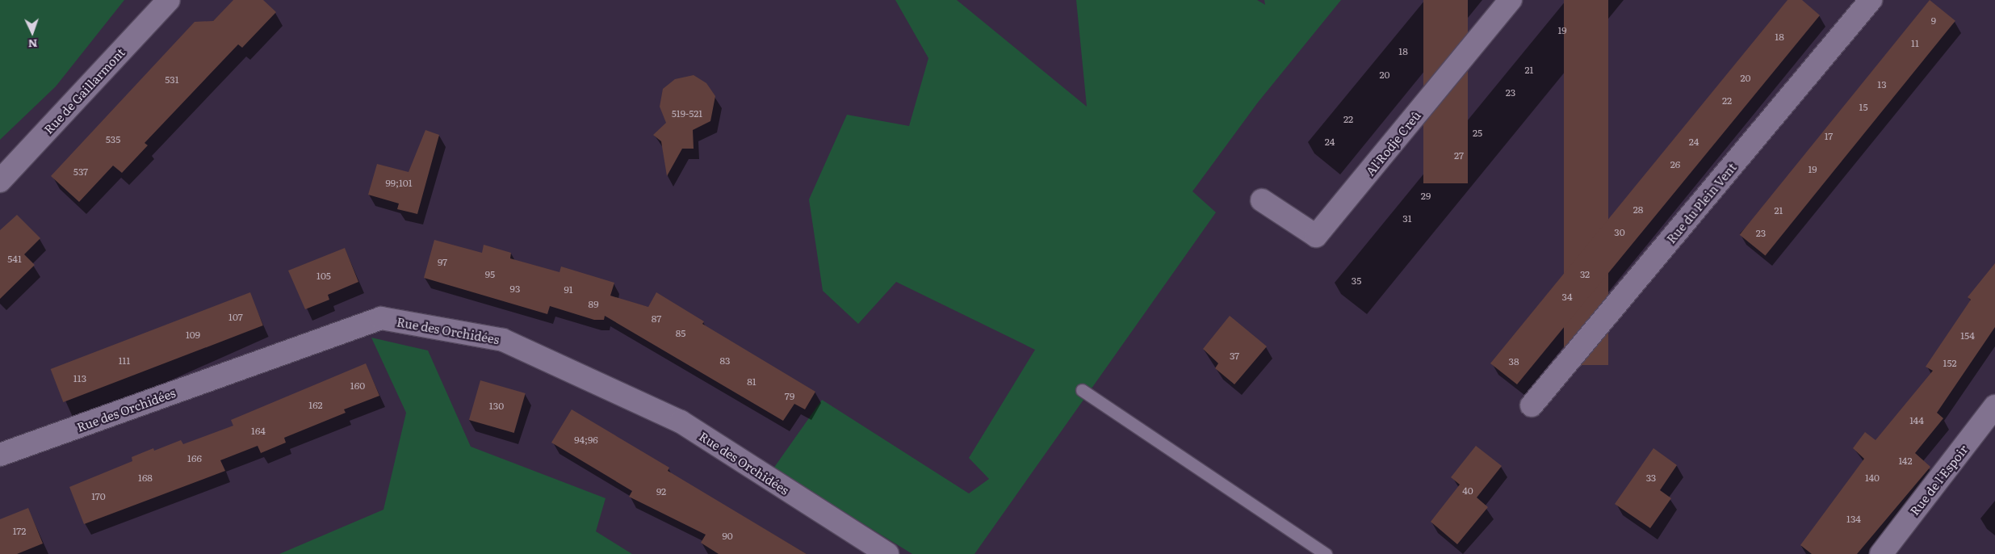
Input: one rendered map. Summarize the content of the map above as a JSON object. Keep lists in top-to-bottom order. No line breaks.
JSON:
{"streets":{"street":["Rue de Gaillarmont","Al'Rodje Creû","Rue du Plein Vent","Rue des Orchidées","Rue de l'Espoir"]},"house_numbers":["9","19","18","11","18","21","20","20","531","13","23","22","15","519-521","22","25","17","535","24","24","27","26","19","537","99;101","29","28","21","31","30","23","541","97","95","32","105","35","93","91","34","89","107","87","85","109","154","37","111","83","38","152","113","81","160","79","162","130","144","164","94;96","166","142","168","33","140","40","92","170","134","172","90"],"north":"bottom"}
